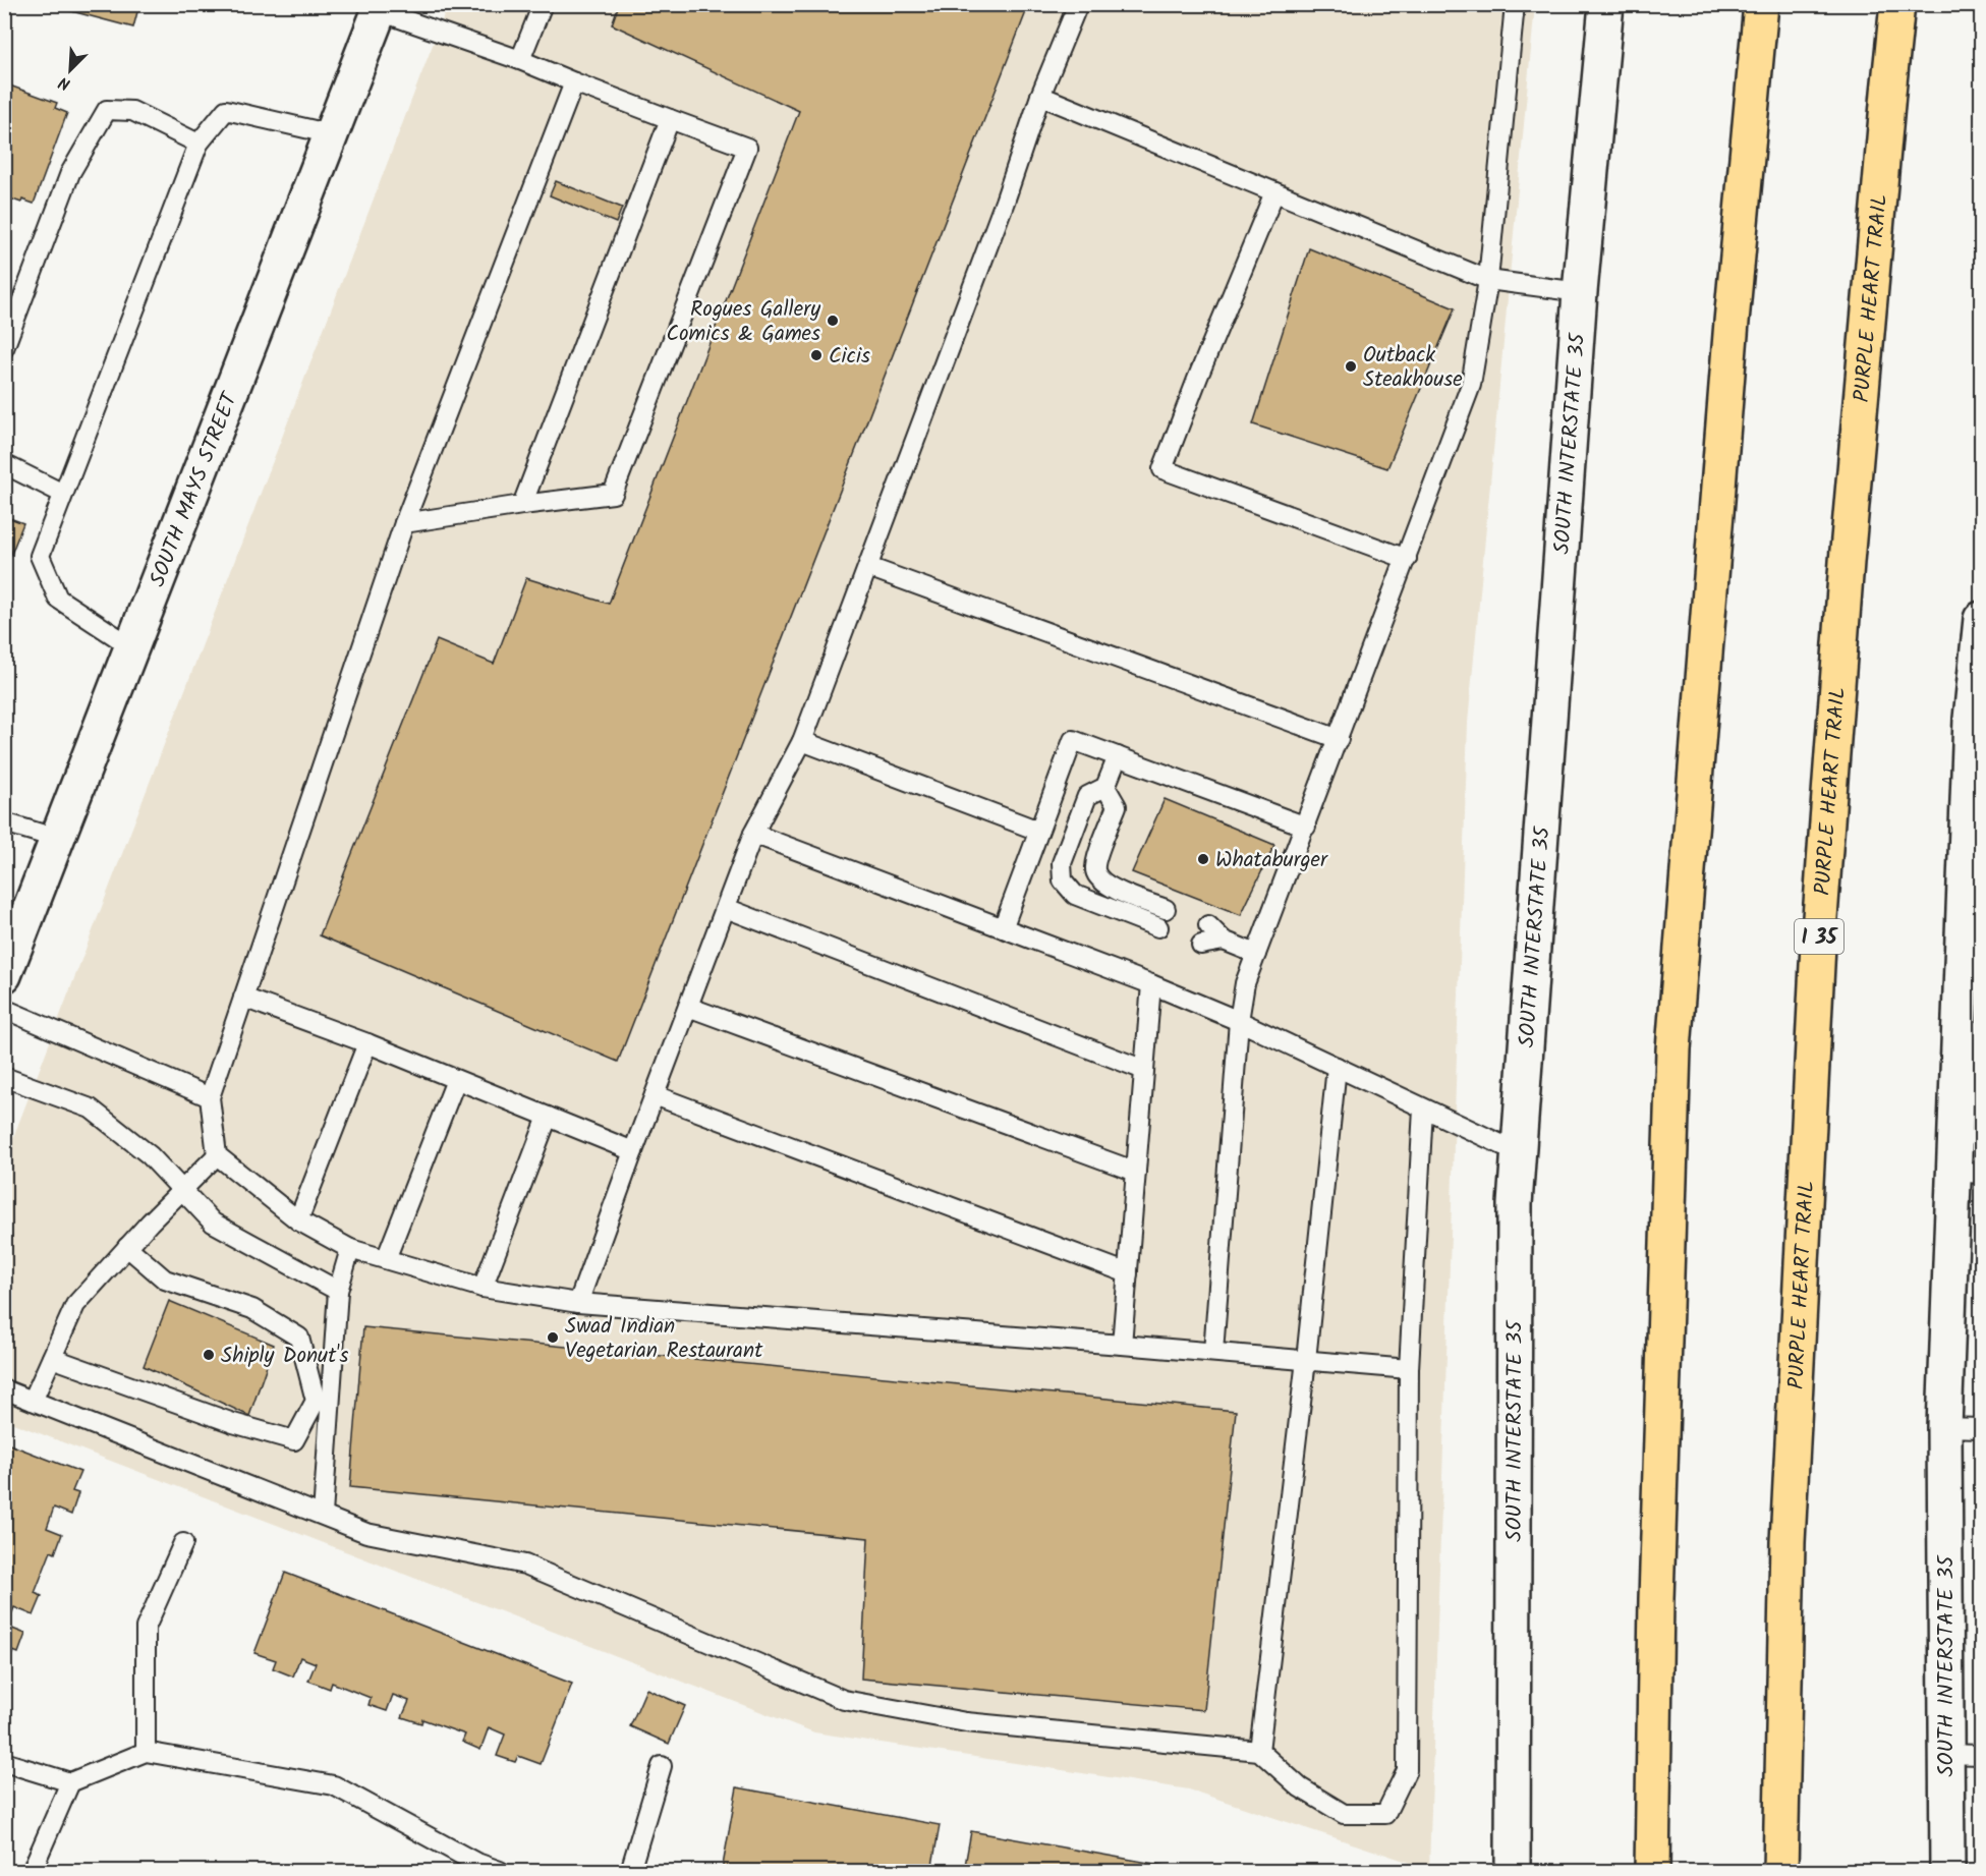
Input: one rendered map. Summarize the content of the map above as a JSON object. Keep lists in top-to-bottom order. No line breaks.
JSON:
{"streets":{"highway":["PURPLE HEART TRAIL","I 35"],"main road":["SOUTH INTERSTATE 35","SOUTH MAYS STREET"]},"places":["Rogues Gallery Comics & Games","Cicis","Outback Steakhouse","Whataburger","Swad Indian Vegetarian Restaurant","Shiply Donut's"],"north":"bottom left"}
